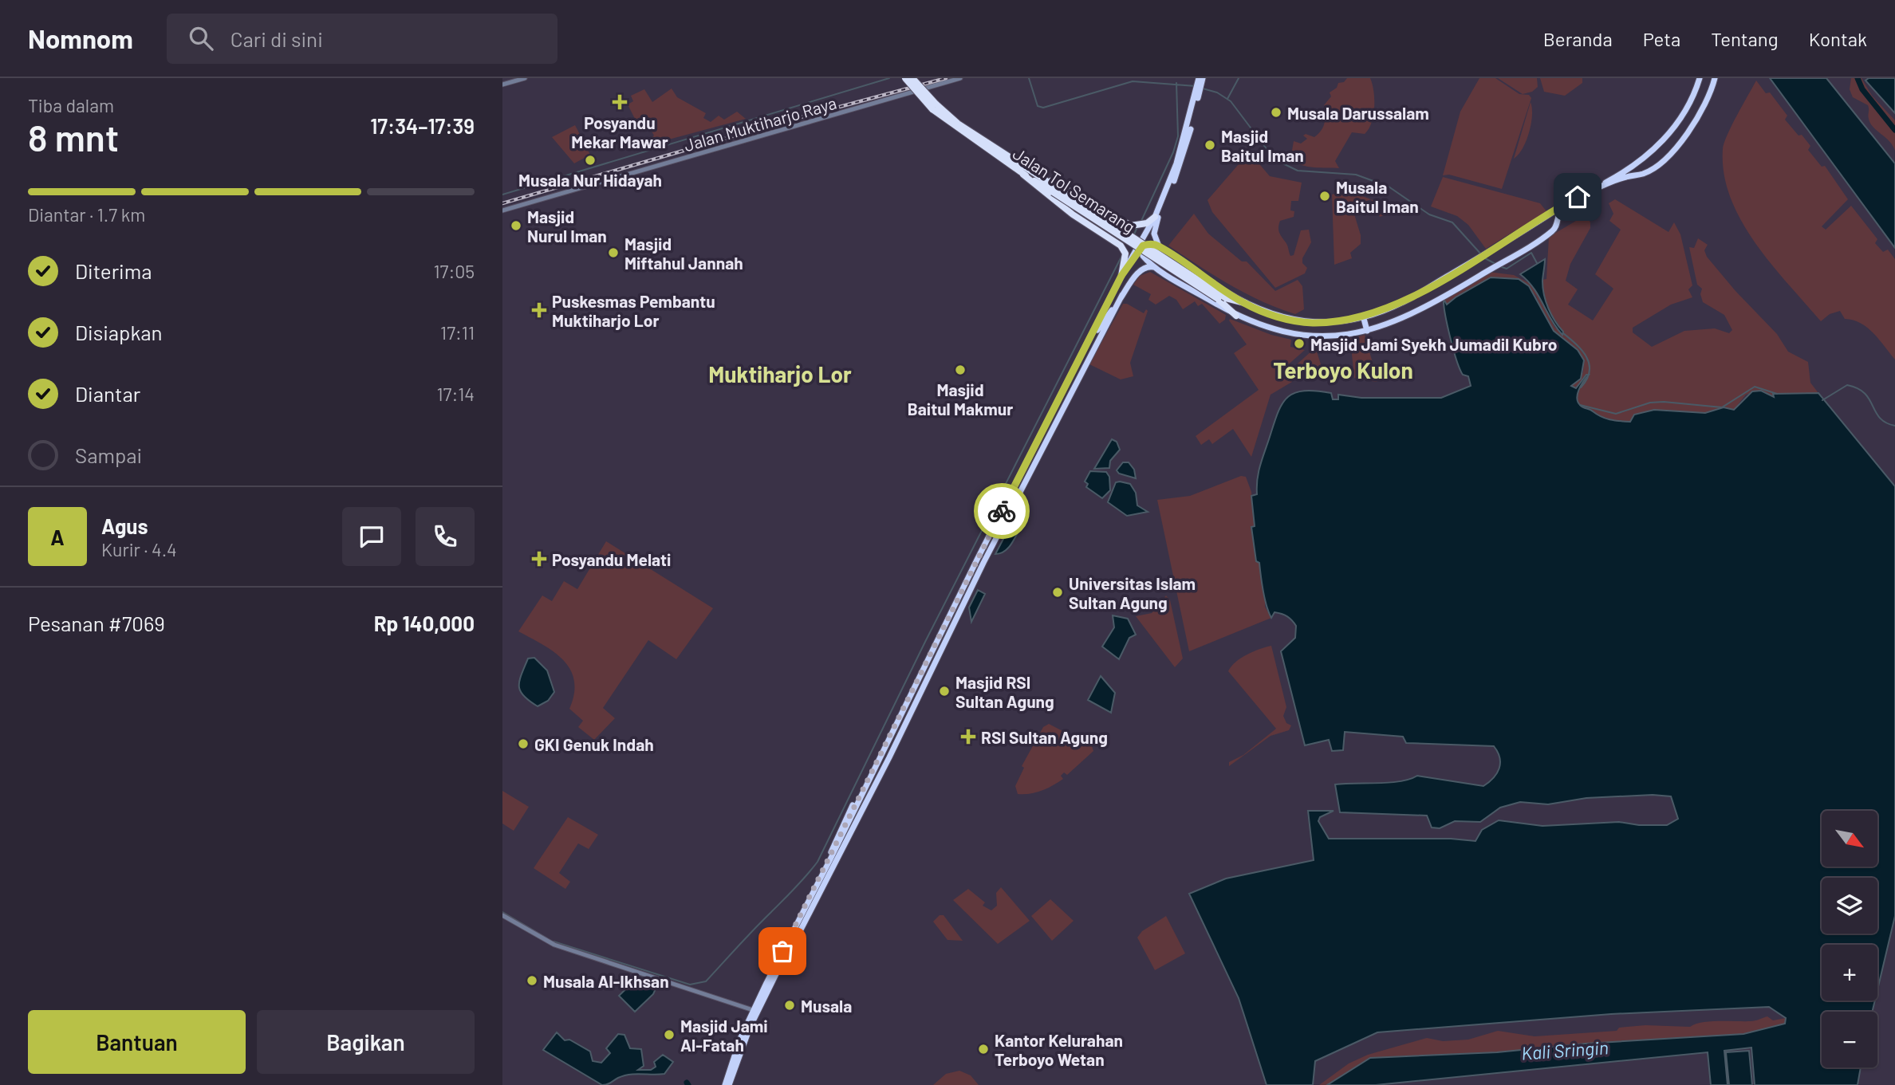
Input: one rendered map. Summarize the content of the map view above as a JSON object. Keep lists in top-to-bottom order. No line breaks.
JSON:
{"streets":{"highway":["Jalan Tol Semarang"],"street":["Jalan Muktiharjo Raya"]},"districts":["Terboyo Kulon","Muktiharjo Lor"],"water":["Kali Sringin"],"places":{"health":["Posyandu Mekar Mawar","Puskesmas Pembantu Muktiharjo Lor","Posyandu Melati","RSI Sultan Agung"],"other":["Musala Darussalam","Masjid Baitul Iman","Musala Nur Hidayah","Musala Baitul Iman","Masjid Nurul Iman","Masjid Miftahul Jannah","Masjid Jami Syekh Jumadil Kubro","Masjid Baitul Makmur","Universitas Islam Sultan Agung","Masjid RSI Sultan Agung","GKI Genuk Indah","Musala Al-Ikhsan","Musala","Masjid Jami Al-Fatah","Kantor Kelurahan Terboyo Wetan"]},"north":"bottom right","page":{"header":"Nomnom","search":"Cari di sini","nav":["Beranda","Peta","Tentang","Kontak"],"heading":["8 mnt","Tiba dalam","17:34–17:39"],"panel":["Agus","Kurir · 4.4","Pesanan #7069","Rp 140,000"],"bar":"Diantar · 1.7 km","list":[["Diterima","17:05"],["Disiapkan","17:11"],["Diantar","17:14"],"Sampai"],"round":"A","map_buttons":["+","−"],"buttons":["Bantuan","Bagikan"]}}
